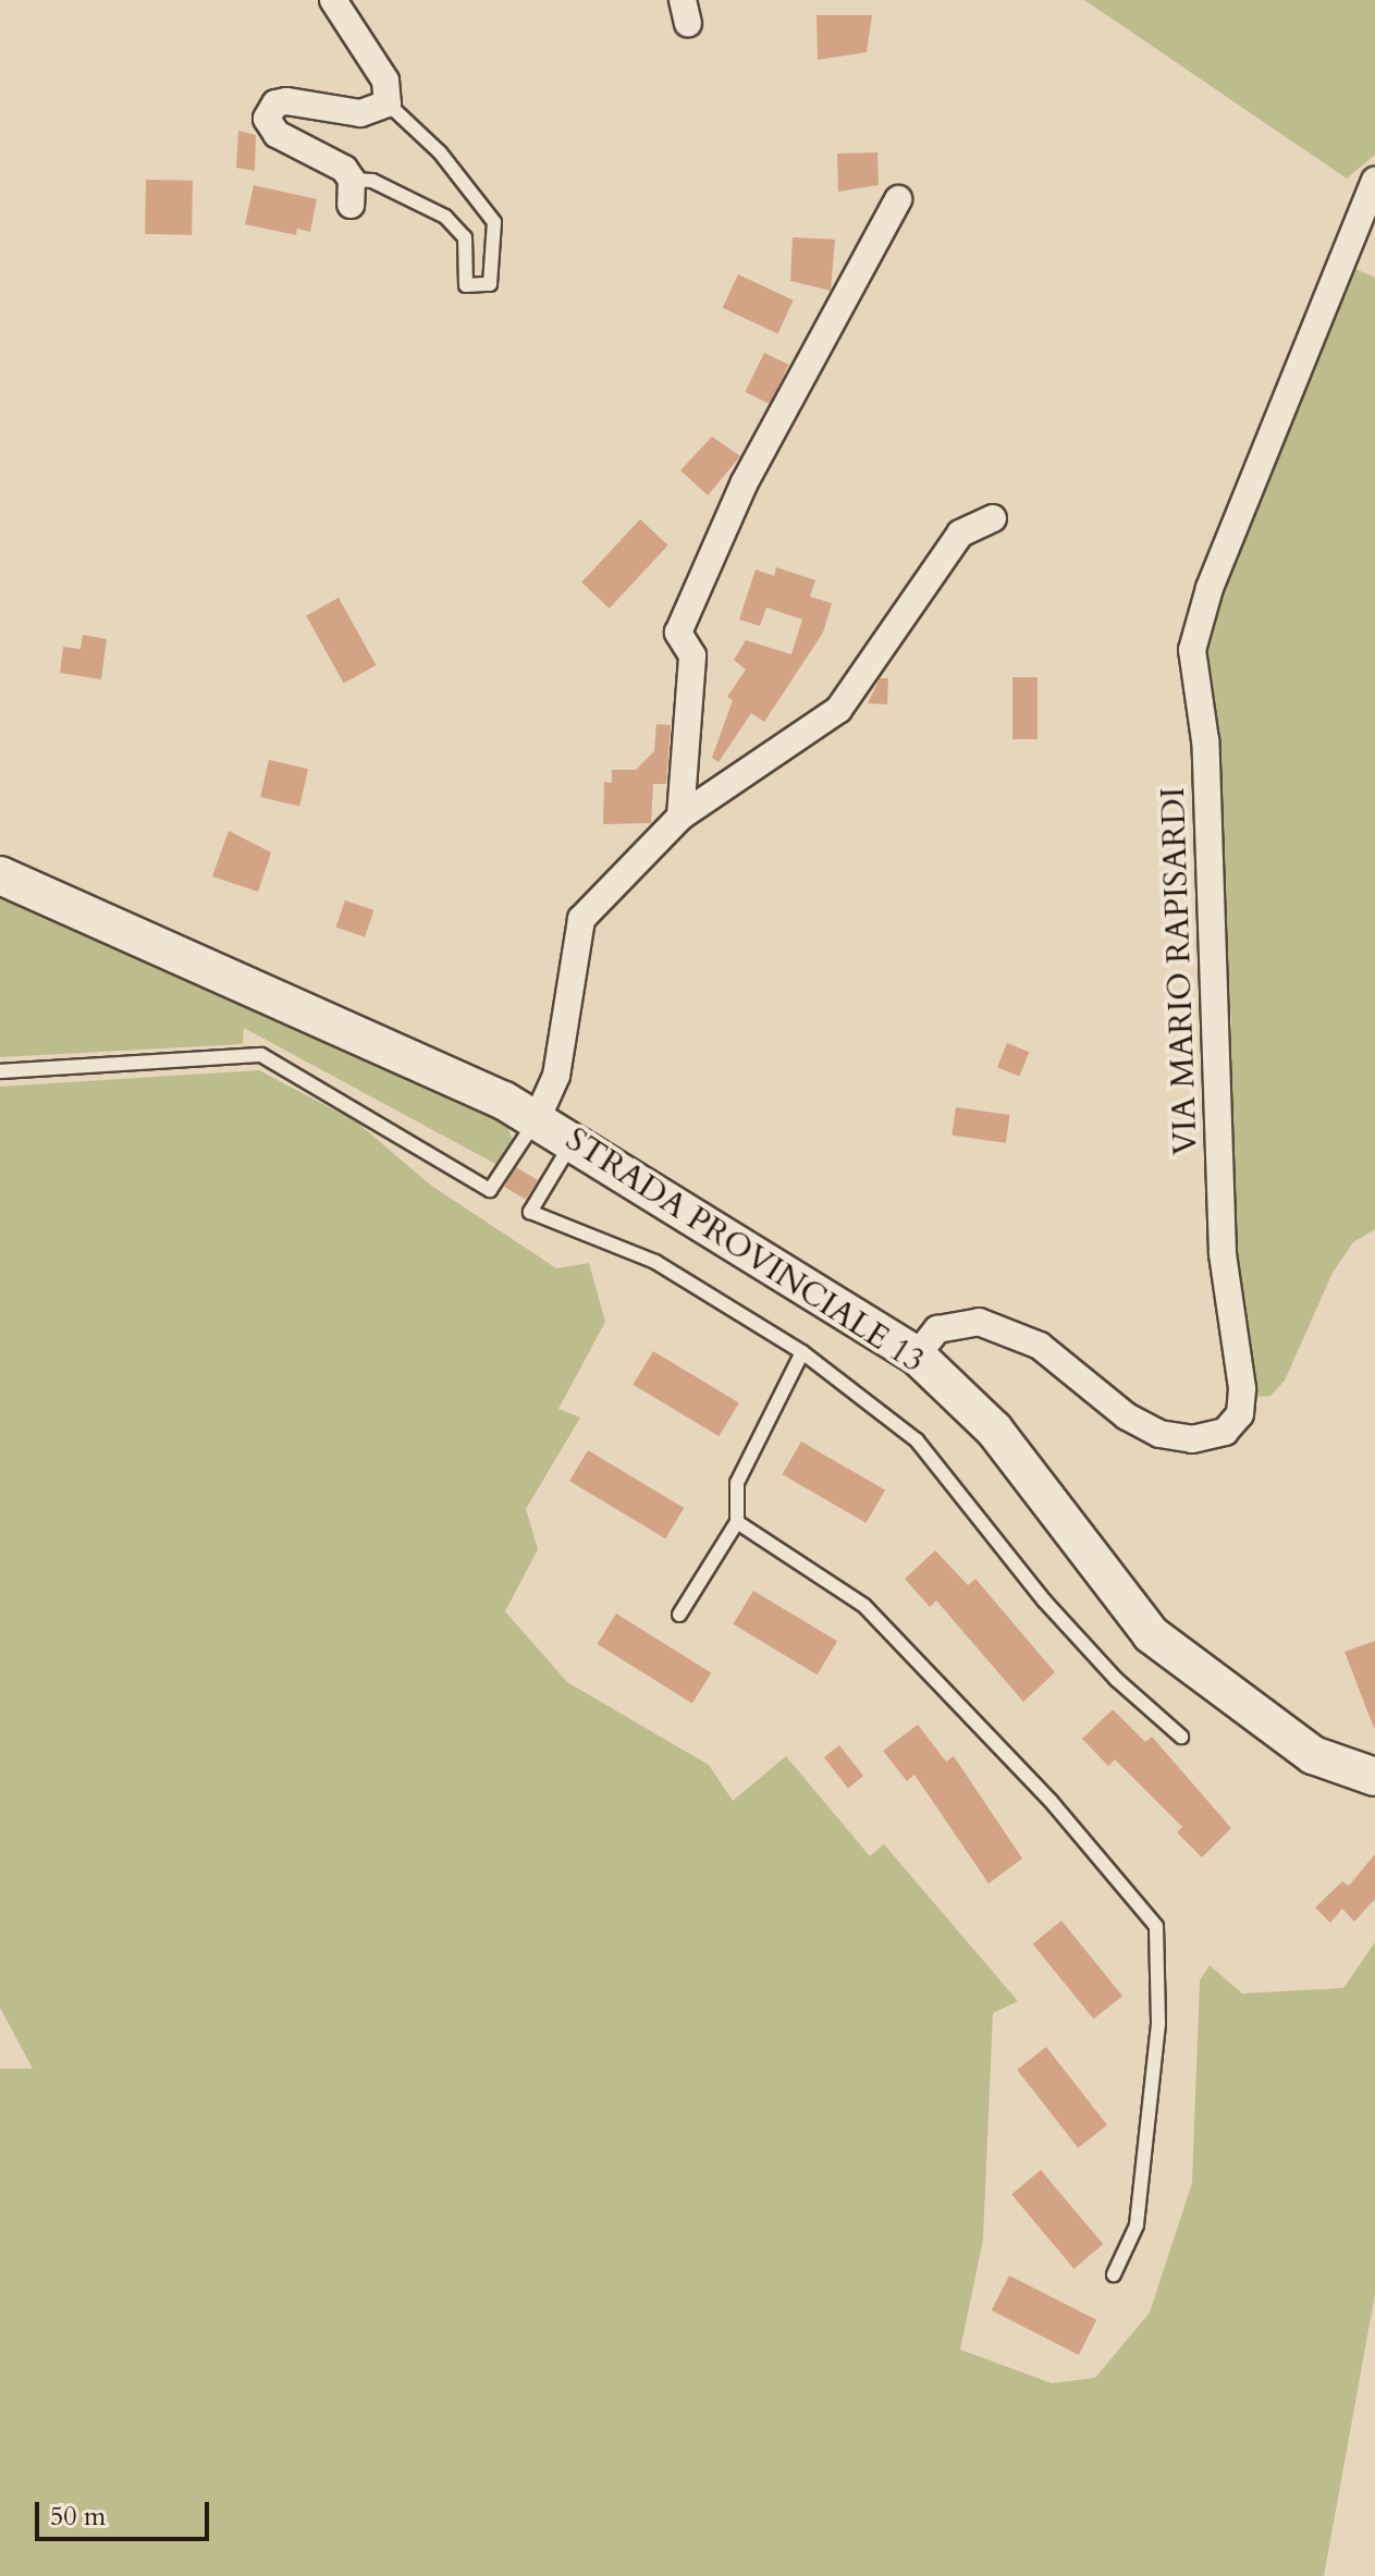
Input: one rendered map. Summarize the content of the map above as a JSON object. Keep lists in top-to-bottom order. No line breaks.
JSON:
{"streets":{"main road":["STRADA PROVINCIALE 13"],"street":["VIA MARIO RAPISARDI"]},"crossings":[["VIA MARIO RAPISARDI","STRADA PROVINCIALE 13"]],"scale_bar":"50 m"}
